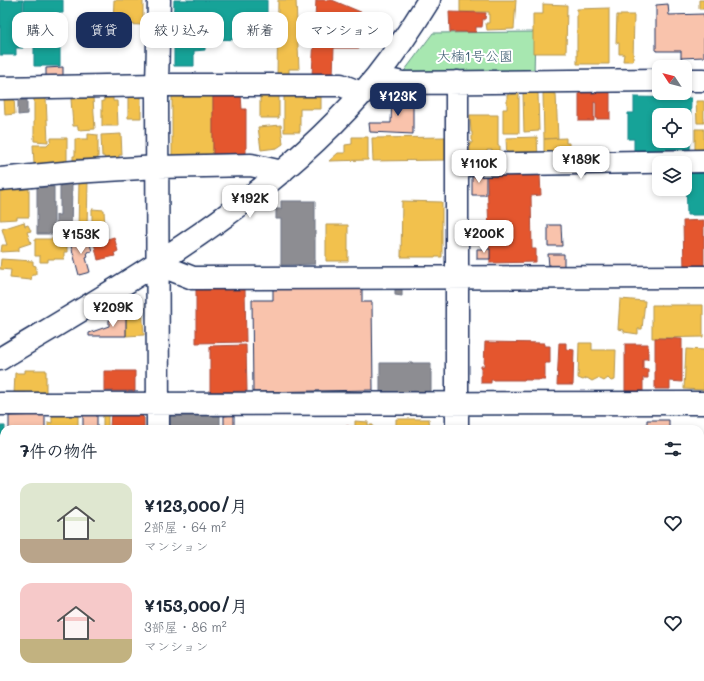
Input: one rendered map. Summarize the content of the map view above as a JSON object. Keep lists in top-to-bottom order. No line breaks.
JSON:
{"parks":["大楠1号公園"],"north":"top left","page":{"chip":["購入","賃貸","絞り込み","新着","マンション"],"price":["¥123K","¥189K","¥110K","¥192K","¥200K","¥153K","¥209K"],"heading":"7件の物件","list":[{"name":"¥123,000/月","note":"2部屋 · 64 m² · マンション"},{"name":"¥153,000/月","note":"3部屋 · 86 m² · マンション"}]}}
